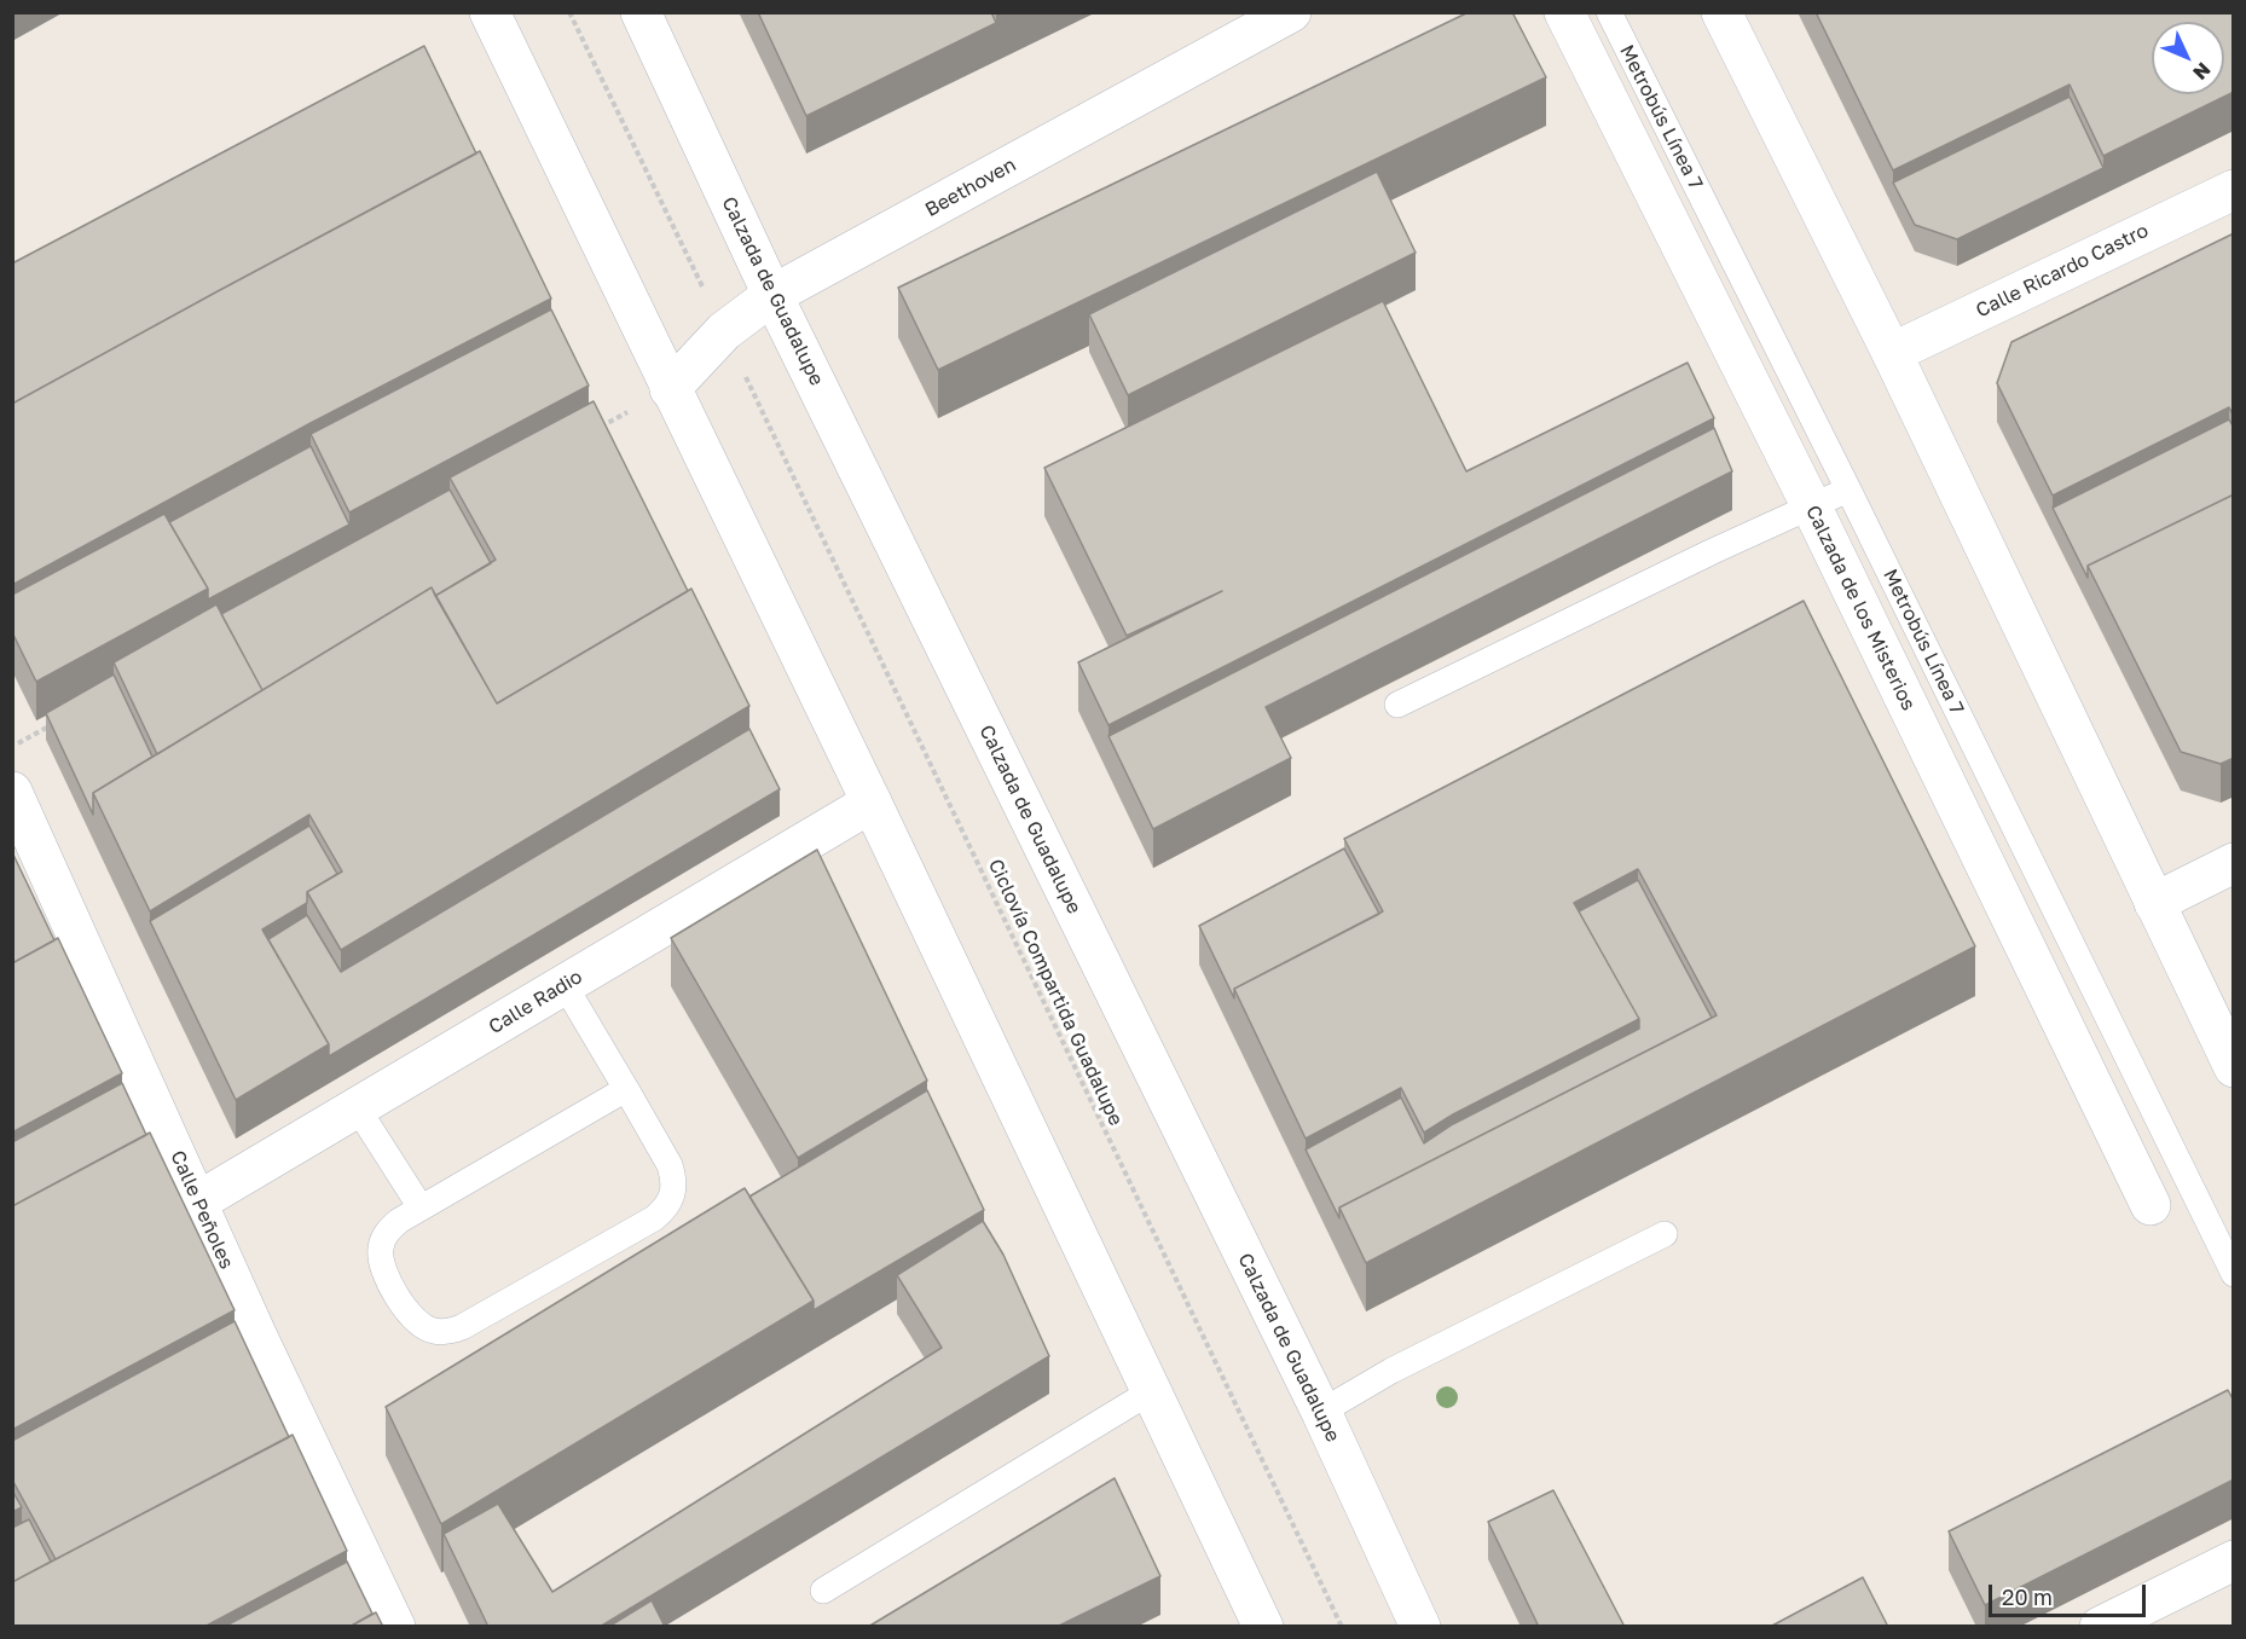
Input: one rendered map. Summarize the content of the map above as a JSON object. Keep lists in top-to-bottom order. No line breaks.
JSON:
{"streets":{"main road":["Beethoven","Calle Ricardo Castro","Calzada de Guadalupe","Calzada de los Misterios","Calle Radio","Calle Peñoles"],"lane":["Metrobús Línea 7"],"path":["Ciclovía Compartida Guadalupe"]},"crossings":[["Beethoven","Calzada de Guadalupe"],["Calle Radio","Calle Peñoles"]],"scale_bar":"20 m","north":"bottom right"}
